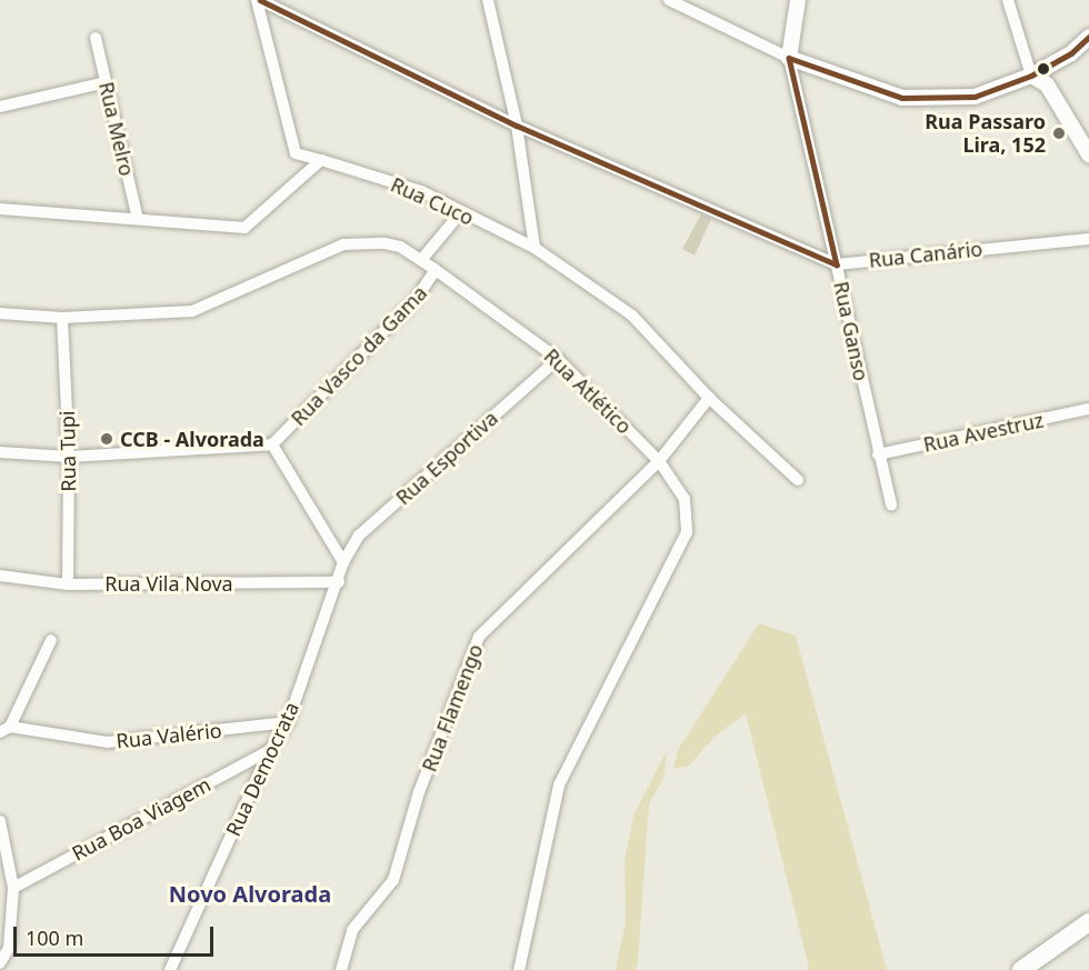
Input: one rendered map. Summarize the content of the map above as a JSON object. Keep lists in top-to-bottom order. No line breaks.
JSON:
{"streets":{"street":["Rua Melro","Rua Cuco","Rua Canário","Rua Ganso","Rua Vasco da Gama","Rua Atlético","Rua Avestruz","Rua Tupi","Rua Esportiva","Rua Vila Nova","Rua Flamengo","Rua Valério","Rua Democrata","Rua Boa Viagem"]},"crossings":[["Rua Cuco","Rua Canário"],["Rua Cuco","Rua Flamengo"],["Rua Canário","Rua Ganso"],["Rua Ganso","Rua Avestruz"],["Rua Vasco da Gama","Rua Atlético"],["Rua Atlético","Rua Tupi"],["Rua Atlético","Rua Esportiva"],["Rua Atlético","Rua Flamengo"],["Rua Tupi","Rua Vila Nova"],["Rua Esportiva","Rua Democrata"],["Rua Vila Nova","Rua Democrata"],["Rua Valério","Rua Democrata"],["Rua Democrata","Rua Boa Viagem"]],"districts":["Novo Alvorada"],"places":["Rua Passaro Lira, 152","CCB - Alvorada"],"scale_bar":"100 m"}
